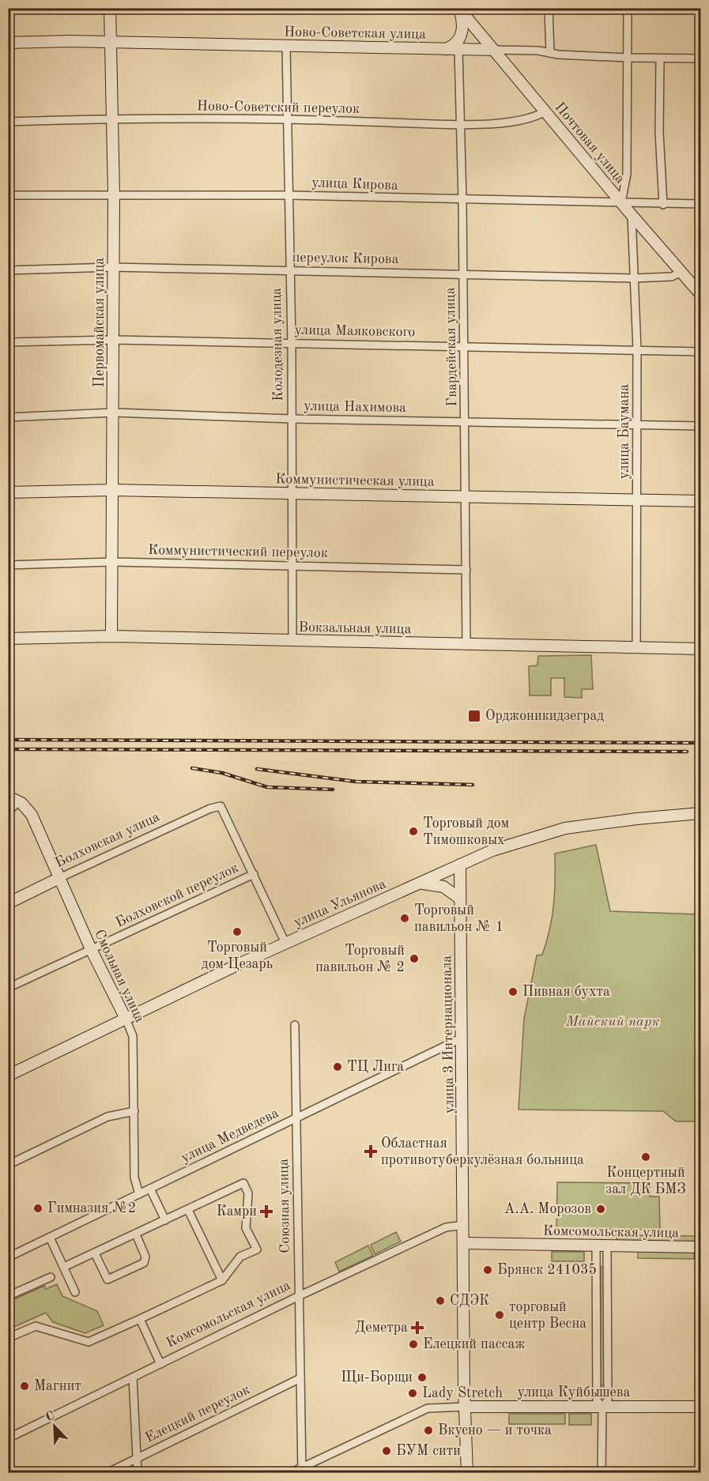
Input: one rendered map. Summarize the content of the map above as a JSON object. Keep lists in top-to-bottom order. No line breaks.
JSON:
{"streets":{"main road":["Ново-Советская улица","Почтовая улица","Первомайская улица","Коммунистическая улица","Вокзальная улица","Болховская улица","улица Ульянова","Смольная улица","улица 3 Интернационала","Комсомольская улица","улица Куйбышева"],"street":["Ново-Советский переулок","улица Кирова","переулок Кирова","улица Маяковского","Колодезная улица","Гвардейская улица","улица Нахимова","улица Баумана","Коммунистический переулок","Болховской переулок","улица Медведева","Союзная улица","Елецкий переулок"]},"crossings":[["Ново-Советская улица","Почтовая улица"],["Ново-Советская улица","Первомайская улица"],["Ново-Советская улица","Колодезная улица"],["Ново-Советская улица","Гвардейская улица"],["Ново-Советский переулок","Почтовая улица"],["Ново-Советский переулок","Первомайская улица"],["Ново-Советский переулок","Колодезная улица"],["Ново-Советский переулок","Гвардейская улица"],["Почтовая улица","улица Кирова"],["Почтовая улица","переулок Кирова"],["Почтовая улица","улица Баумана"],["улица Кирова","Первомайская улица"],["улица Кирова","Колодезная улица"],["улица Кирова","Гвардейская улица"],["переулок Кирова","Первомайская улица"],["переулок Кирова","Колодезная улица"],["переулок Кирова","Гвардейская улица"],["переулок Кирова","улица Баумана"],["Первомайская улица","улица Маяковского"],["Первомайская улица","улица Нахимова"],["Первомайская улица","Коммунистическая улица"],["Первомайская улица","Коммунистический переулок"],["Первомайская улица","Вокзальная улица"],["улица Маяковского","Колодезная улица"],["улица Маяковского","Гвардейская улица"],["улица Маяковского","улица Баумана"],["Колодезная улица","улица Нахимова"],["Колодезная улица","Коммунистическая улица"],["Колодезная улица","Коммунистический переулок"],["Колодезная улица","Вокзальная улица"],["Гвардейская улица","улица Нахимова"],["Гвардейская улица","Коммунистическая улица"],["Гвардейская улица","Коммунистический переулок"],["Гвардейская улица","Вокзальная улица"],["улица Нахимова","улица Баумана"],["улица Баумана","Коммунистическая улица"],["улица Баумана","Вокзальная улица"],["Болховская улица","Болховской переулок"],["Болховская улица","Смольная улица"],["Болховской переулок","Смольная улица"],["улица Ульянова","Смольная улица"],["улица Ульянова","улица 3 Интернационала"],["Смольная улица","улица Медведева"],["улица 3 Интернационала","улица Медведева"],["улица 3 Интернационала","Комсомольская улица"],["улица 3 Интернационала","улица Куйбышева"],["улица Медведева","Союзная улица"],["Союзная улица","Комсомольская улица"],["Союзная улица","улица Куйбышева"],["Союзная улица","Елецкий переулок"]],"parks":["Майский парк"],"places":{"transit":["Орджоникидзеград"],"other":["Торговый дом Тимошковых","Торговый павильон № 1","Торговый дом Цезарь","Торговый павильон № 2","Пивная бухта","ТЦ Лига","Концертный зал ДК БМЗ","Гимназия №2","А.А. Морозов","Брянск 241035","СДЭК","торговый центр Весна","Елецкий пассаж","Щи-Борщи","Магнит","Lady Stretch","Вкусно — и точка","БУМ сити"],"health":["Областная противотуберкулёзная больница","Камри","Деметра"]},"north":"top left"}
